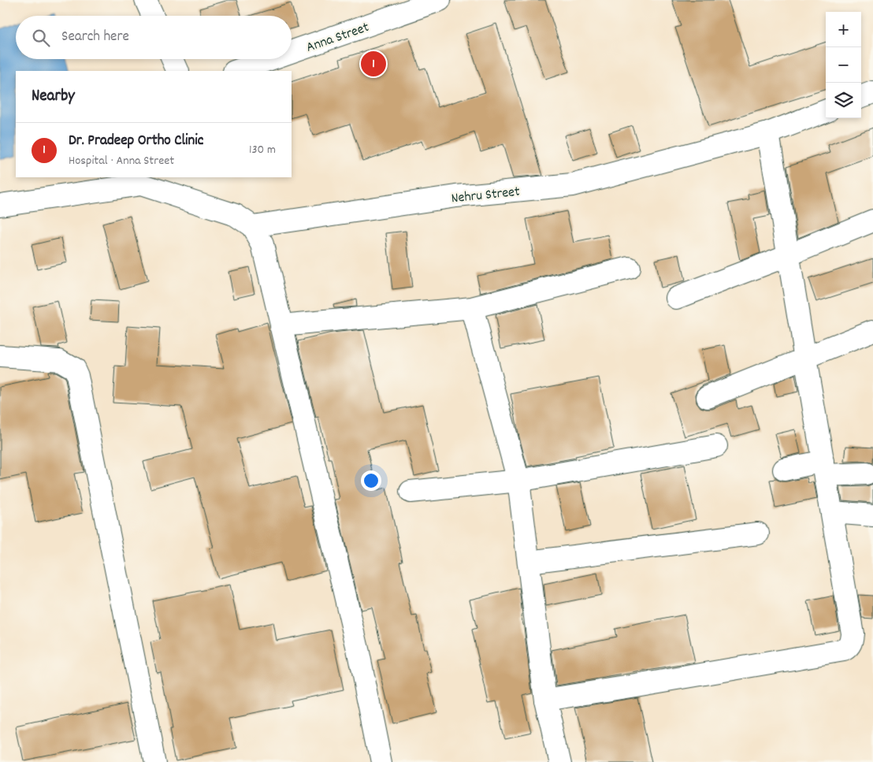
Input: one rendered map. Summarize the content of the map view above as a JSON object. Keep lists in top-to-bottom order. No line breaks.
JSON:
{"streets":{"street":["Anna Street","Nehru Street"]},"page":{"map_buttons":["+","−"],"search":"Search here","pins":"1","heading":"Nearby","list":[{"mark":"1","name":"Dr. Pradeep Ortho Clinic","note":"Hospital · Anna Street","value":"130 m"}]}}
